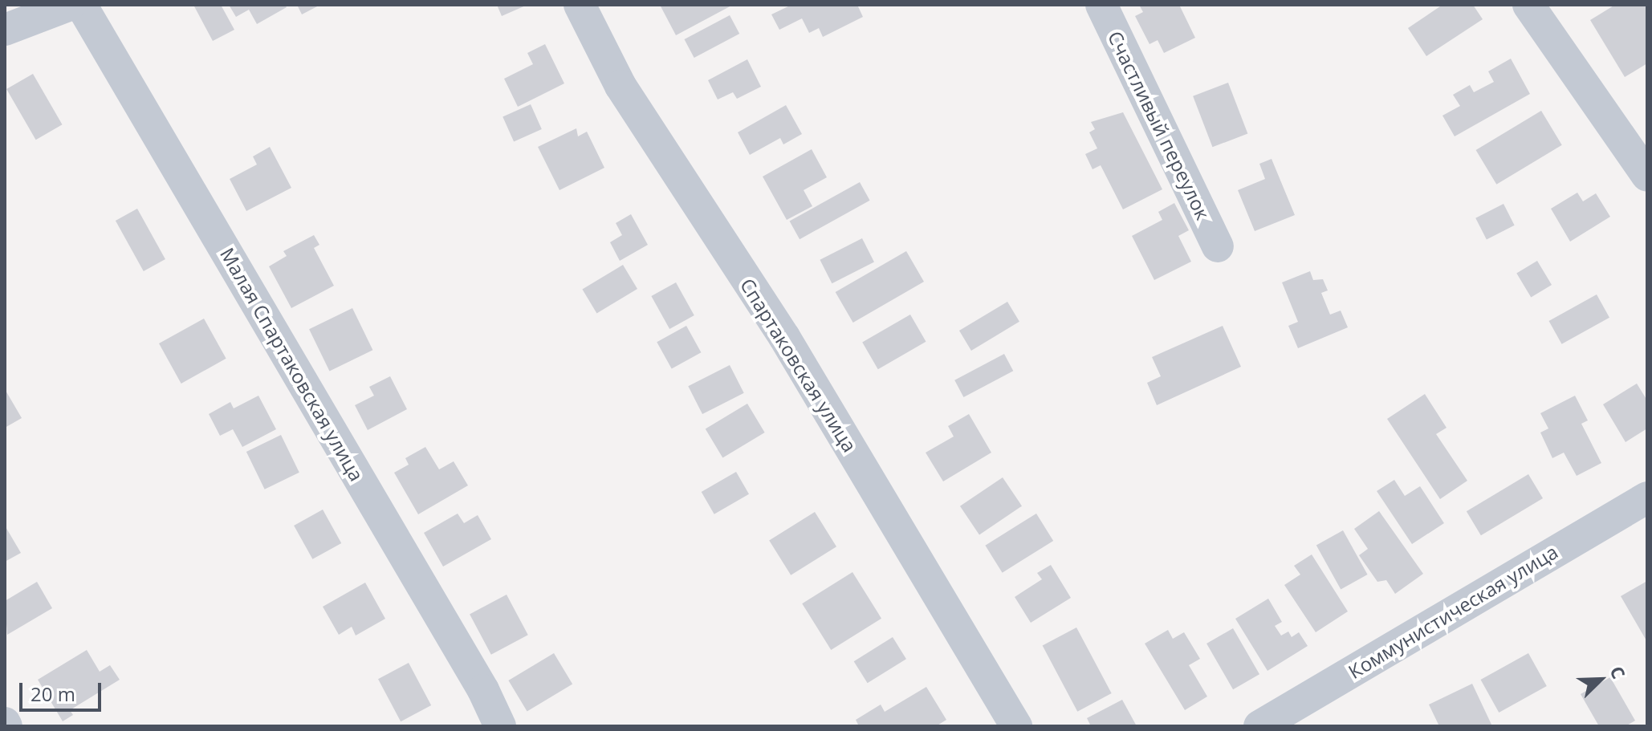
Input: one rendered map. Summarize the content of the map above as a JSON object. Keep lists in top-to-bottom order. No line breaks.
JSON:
{"streets":{"street":["Счастливый переулок","Малая Спартаковская улица","Спартаковская улица","Коммунистическая улица"]},"scale_bar":"20 m","north":"top right"}
